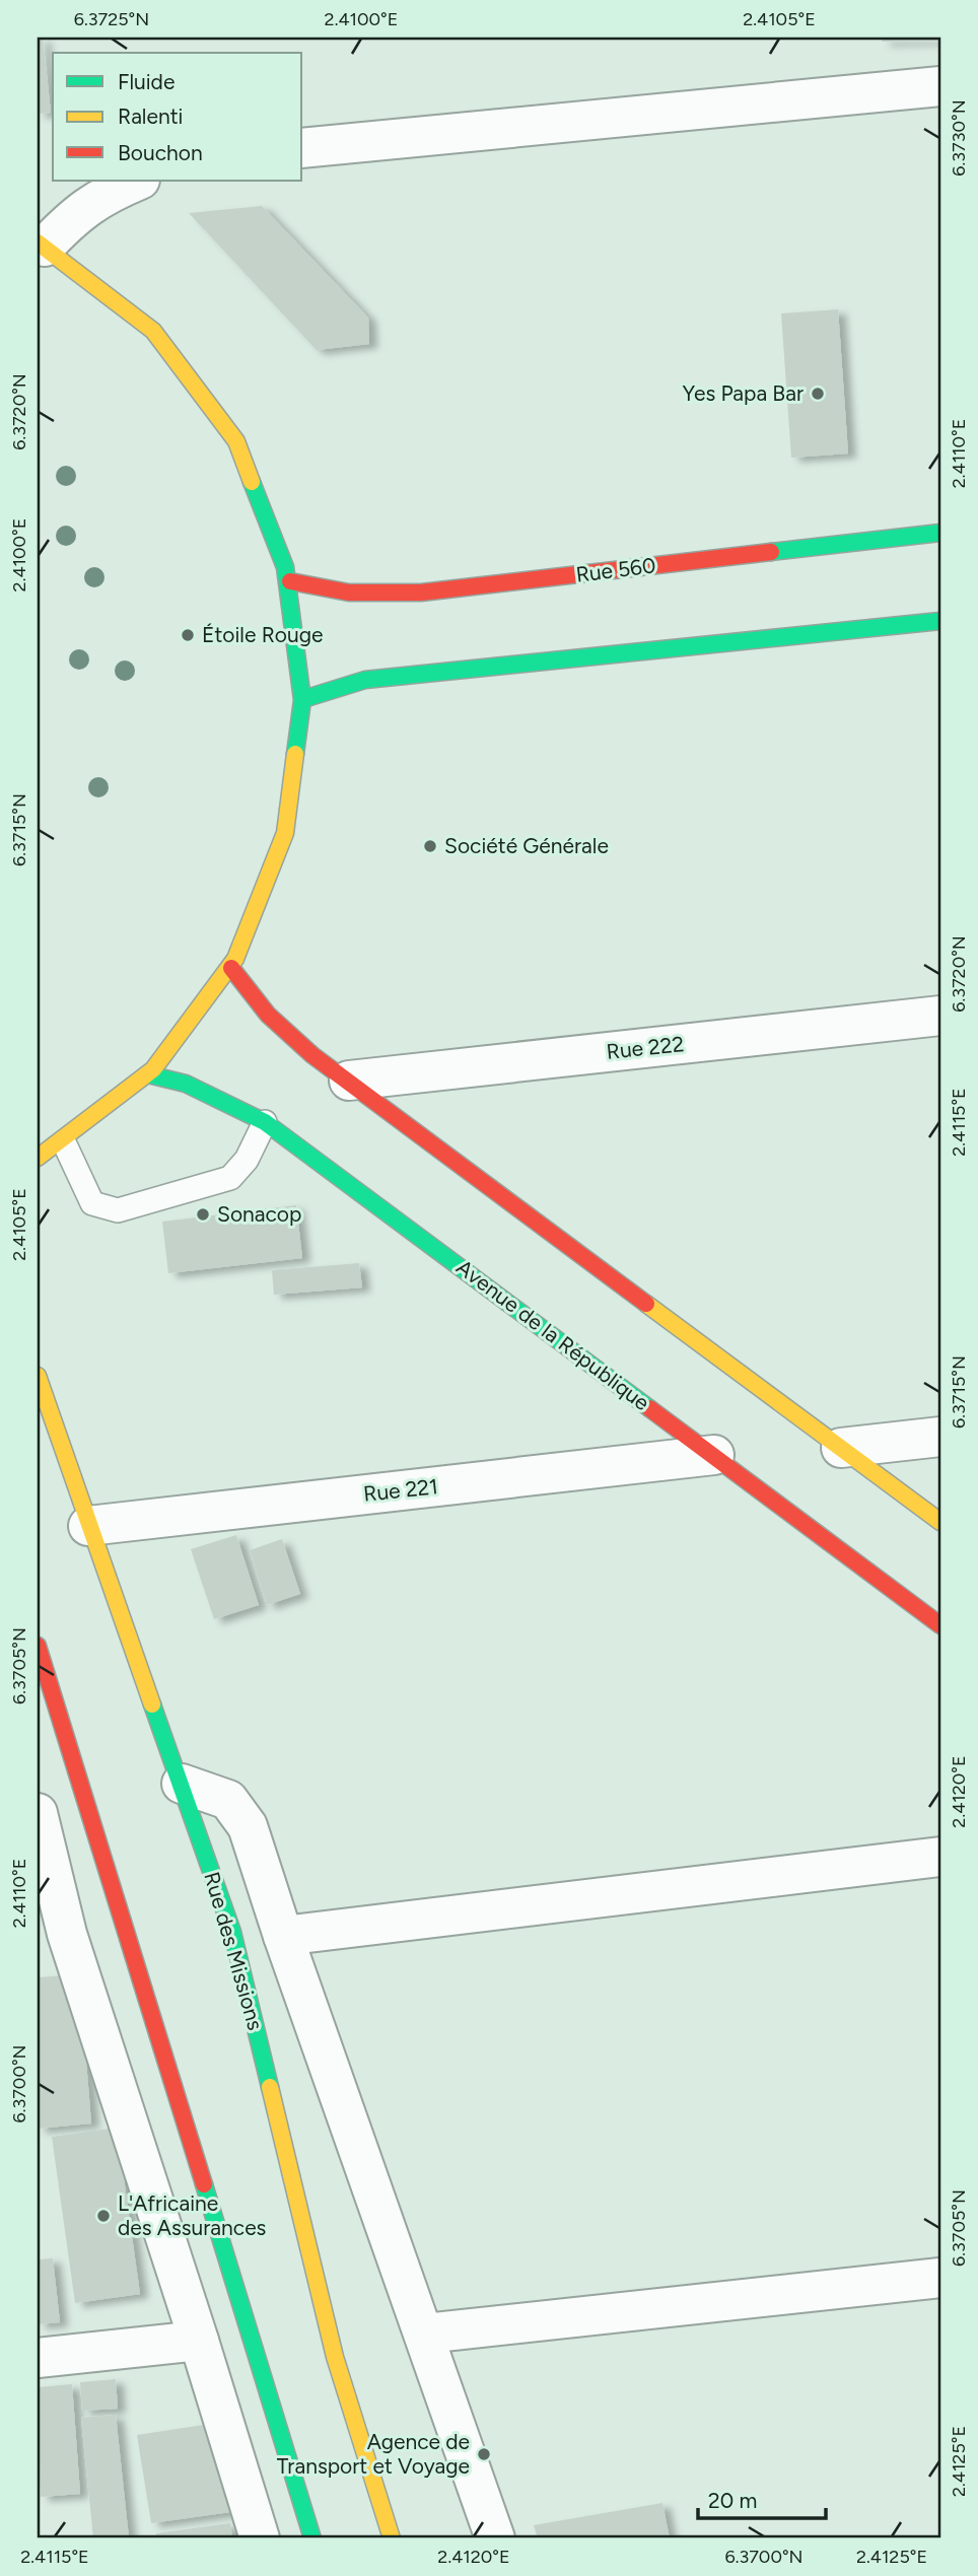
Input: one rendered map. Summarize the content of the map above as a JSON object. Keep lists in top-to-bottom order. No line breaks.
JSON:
{"streets":{"main road":["Rue 560","Avenue de la République","Rue des Missions"],"street":["Rue 222","Rue 221"]},"crossings":[["Avenue de la République","Rue 221"],["Rue 221","Rue des Missions"]],"places":["Yes Papa Bar","Étoile Rouge","Société Générale","Sonacop","L'Africaine des Assurances","Agence de Transport et Voyage"],"legend":["Fluide","Ralenti","Bouchon"],"scale_bar":"20 m","coordinates":["6.3725°N","2.4100°E","2.4105°E","6.3730°N","6.3720°N","2.4110°E","6.3715°N","2.4115°E","6.3705°N","2.4120°E","6.3700°N","2.4125°E"]}
